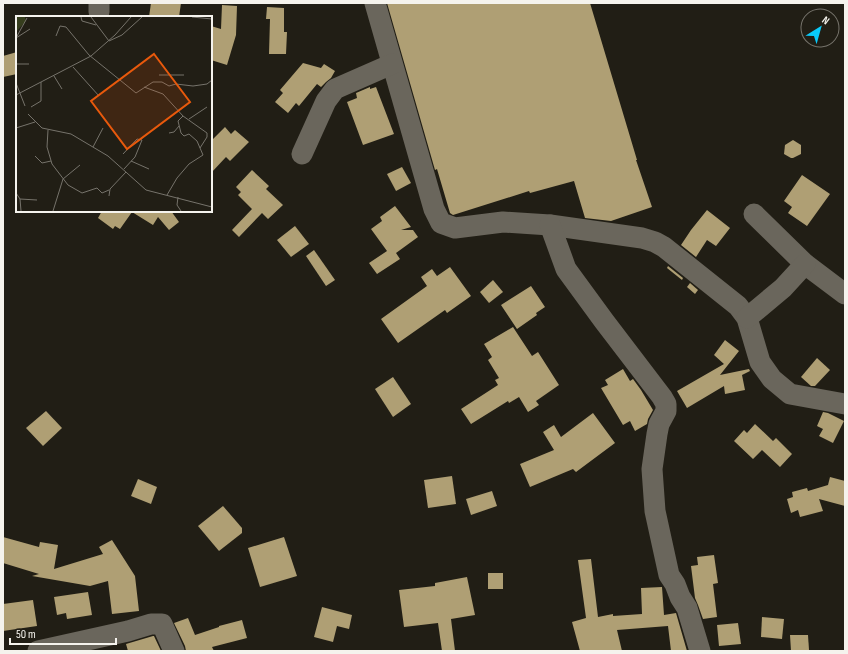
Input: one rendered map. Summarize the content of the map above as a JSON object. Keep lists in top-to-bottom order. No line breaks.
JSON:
{"scale_bar":"50 m","north":"top right"}
